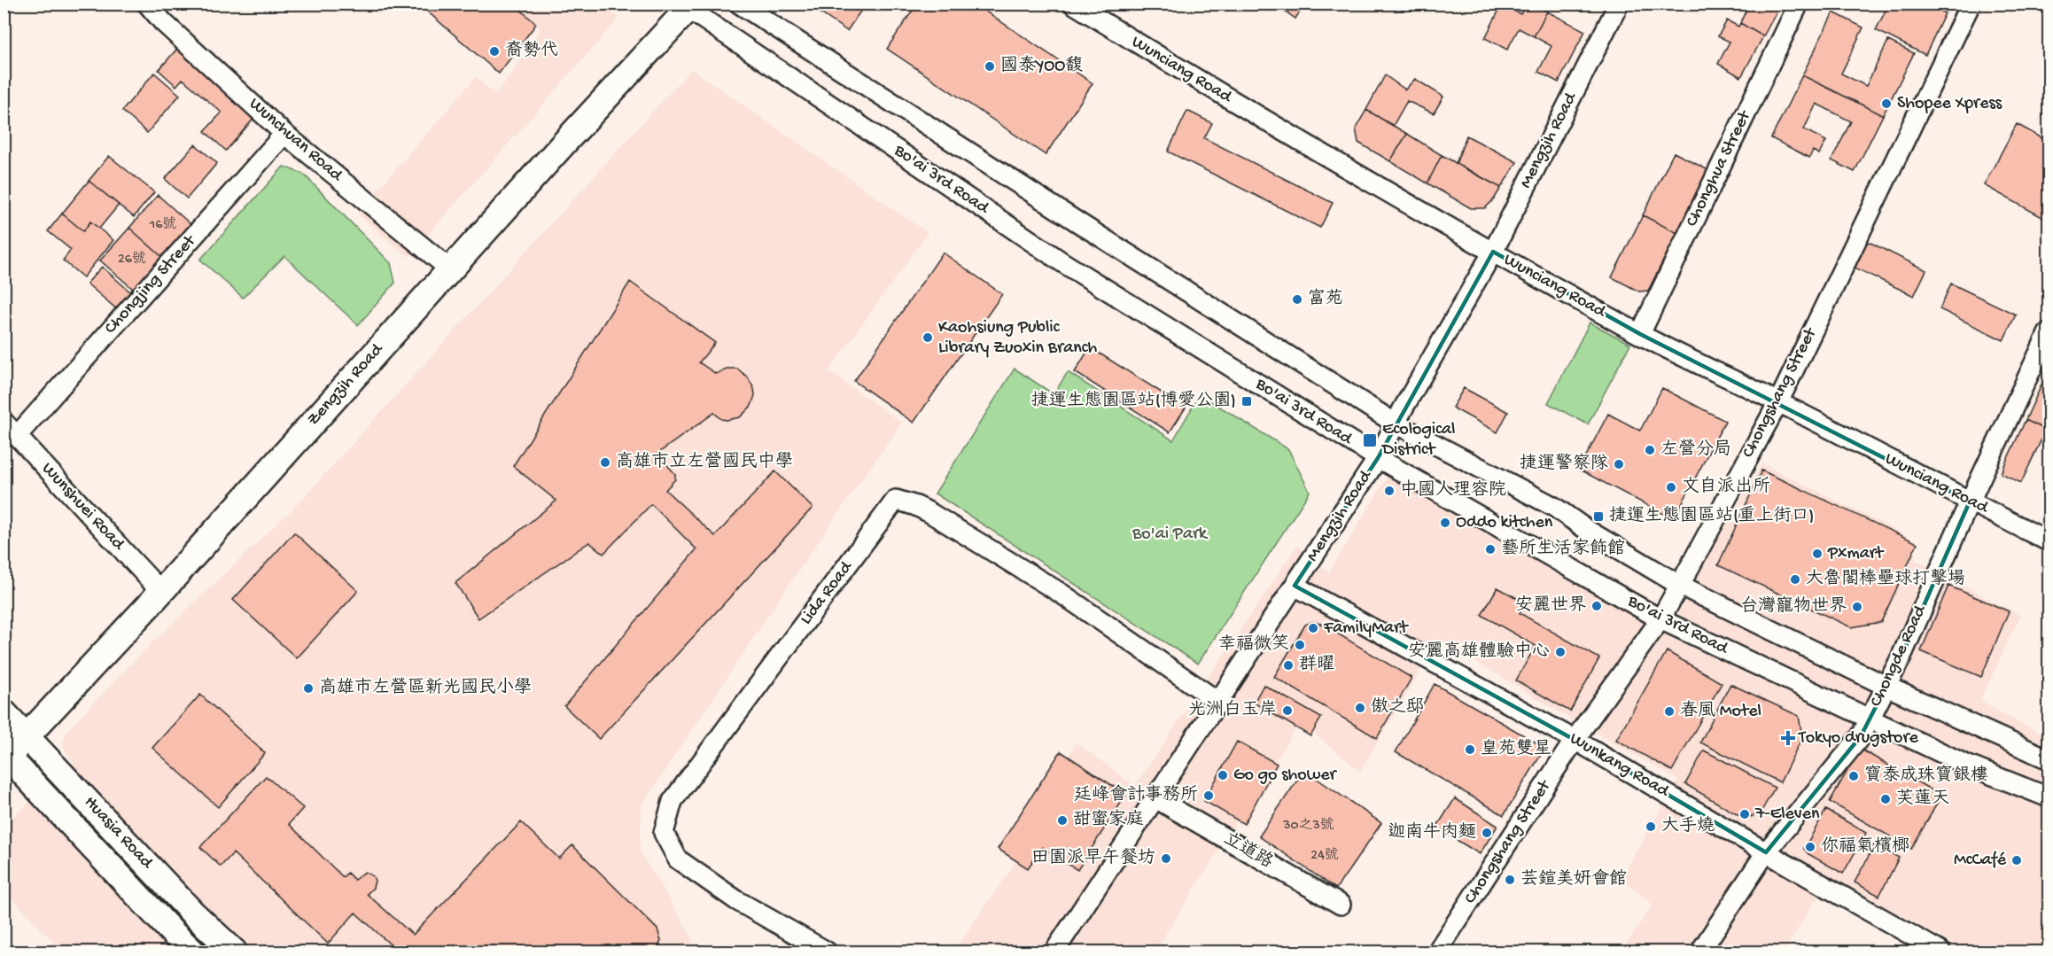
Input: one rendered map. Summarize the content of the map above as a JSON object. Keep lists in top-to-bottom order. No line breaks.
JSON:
{"streets":{"street":["Wunciang Road","Wunchuan Road","Mengzih Road","Chonghua Street","Bo'ai 3rd Road","Chongjing Street","Zengzih Road","Chongshang Street","Wunshuei Road","Lida Road","Chongde Road","Wunkang Road","Huasia Road","立道路"]},"crossings":[["Wunciang Road","Mengzih Road"],["Wunciang Road","Chonghua Street"],["Wunciang Road","Chongshang Street"],["Wunciang Road","Chongde Road"],["Wunchuan Road","Chongjing Street"],["Wunchuan Road","Zengzih Road"],["Mengzih Road","Bo'ai 3rd Road"],["Mengzih Road","Lida Road"],["Mengzih Road","Wunkang Road"],["Mengzih Road","立道路"],["Bo'ai 3rd Road","Zengzih Road"],["Bo'ai 3rd Road","Chongshang Street"],["Bo'ai 3rd Road","Chongde Road"],["Chongjing Street","Wunshuei Road"],["Zengzih Road","Wunshuei Road"],["Zengzih Road","Huasia Road"],["Chongshang Street","Wunkang Road"],["Chongde Road","Wunkang Road"]],"parks":["Bo'ai Park"],"places":{"other":["裔勢代","國泰YOO馥","Shopee Xpress","富苑","Kaohsiung Public Library Zuoxin Branch","左營分局","高雄市立左營國民中學","捷運警察隊","文自派出所","中國人理容院","Oddo kitchen","藝所生活家飾館","Pxmart","大魯閣棒壘球打擊場","安麗世界","台灣寵物世界","FamilyMart","幸福微笑","安麗高雄體驗中心","群曜","高雄市左營區新光國民小學","傲之邸","光洲白玉岸","春風 Motel","皇苑雙星","Go go shower","寶泰成珠寶銀樓","廷峰會計事務所","芙蓮天","7-Eleven","甜蜜家庭","大手燒","迦南牛肉麵","你福氣檳榔","田園派早午餐坊","McCafé","芸鍹美妍會館"],"transit":["捷運生態園區站(博愛公園)","Ecological District","捷運生態園區站(重上街口)"],"health":["Tokyo drugstore"]},"house_numbers":["16號","26號","30之3號","24號"]}
